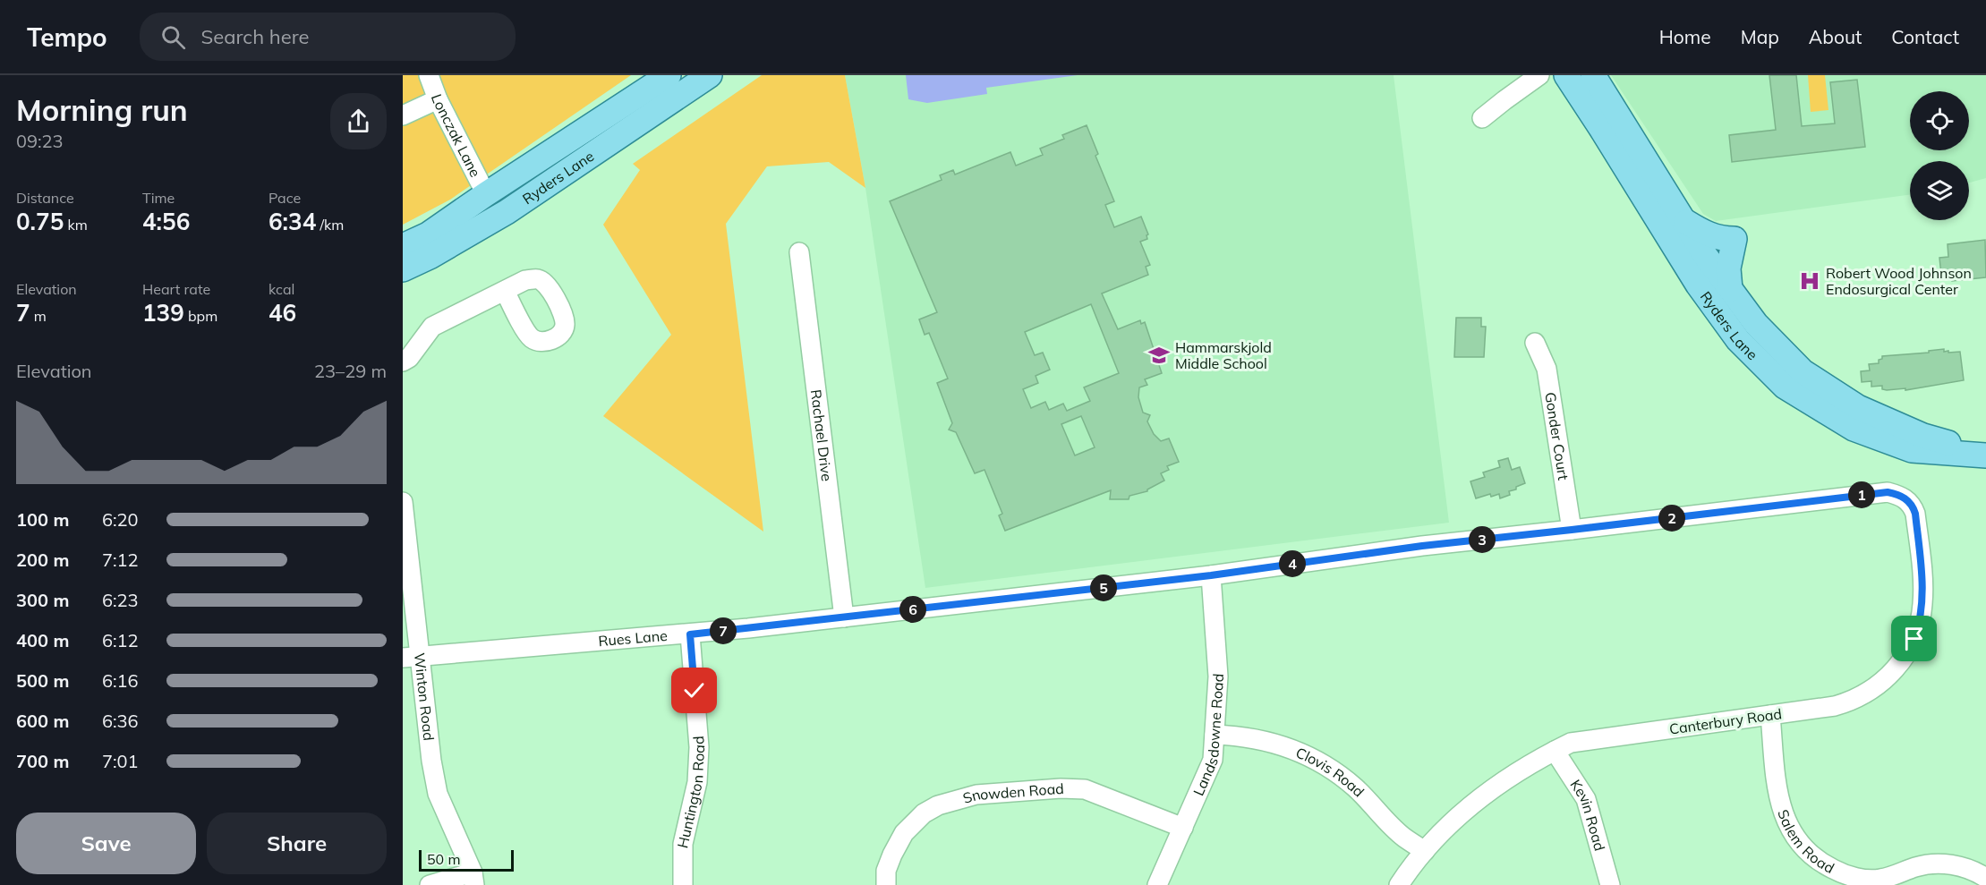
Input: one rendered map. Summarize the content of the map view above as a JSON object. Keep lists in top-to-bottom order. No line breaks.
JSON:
{"streets":{"main road":["Ryders Lane"],"street":["Lonczak Lane","Rachael Drive","Gonder Court","Rues Lane","Winton Road","Canterbury Road","Landsdowne Road","Clovis Road","Huntington Road","Snowden Road","Kevin Road","Salem Road"]},"crossings":[["Lonczak Lane","Ryders Lane"],["Rachael Drive","Rues Lane"],["Gonder Court","Rues Lane"],["Rues Lane","Winton Road"],["Rues Lane","Canterbury Road"],["Rues Lane","Landsdowne Road"],["Rues Lane","Huntington Road"],["Canterbury Road","Clovis Road"],["Canterbury Road","Kevin Road"],["Canterbury Road","Salem Road"],["Landsdowne Road","Clovis Road"],["Landsdowne Road","Snowden Road"]],"places":{"hospital":["Robert Wood Johnson Endosurgical Center"],"school or university":["Hammarskjold Middle School"]},"scale_bar":"50 m","page":{"header":"Tempo","search":"Search here","nav":["Home","Map","About","Contact"],"heading":["Morning run","09:23"],"stats":[["Distance","0.75 km"],["Time","4:56"],["Pace","6:34 /km"],["Elevation","7 m"],["Heart rate","139 bpm"],["kcal","46"]],"chart":["Elevation","23–29 m"],"pins":["1","2","3","4","5","6","7"],"list":[{"name":"100 m","note":"6:20"},{"name":"200 m","note":"7:12"},{"name":"300 m","note":"6:23"},{"name":"400 m","note":"6:12"},{"name":"500 m","note":"6:16"},{"name":"600 m","note":"6:36"},{"name":"700 m","note":"7:01"}],"buttons":["Save","Share"],"scale":"50 m"}}
